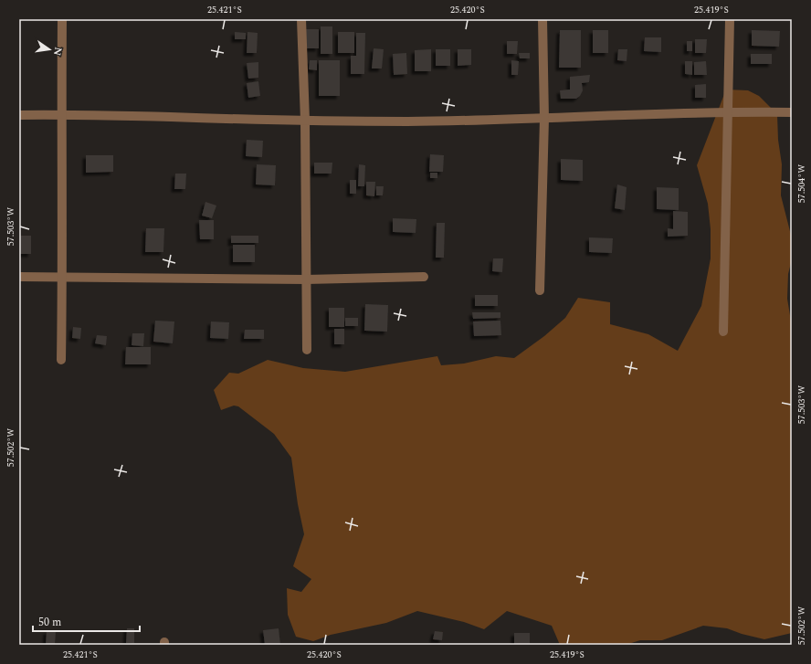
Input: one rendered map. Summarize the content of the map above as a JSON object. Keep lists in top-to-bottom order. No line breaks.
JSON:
{"scale_bar":"50 m","north":"right","coordinates":["25.421°S","25.420°S","25.419°S","57.504°W","57.503°W","57.502°W"]}
